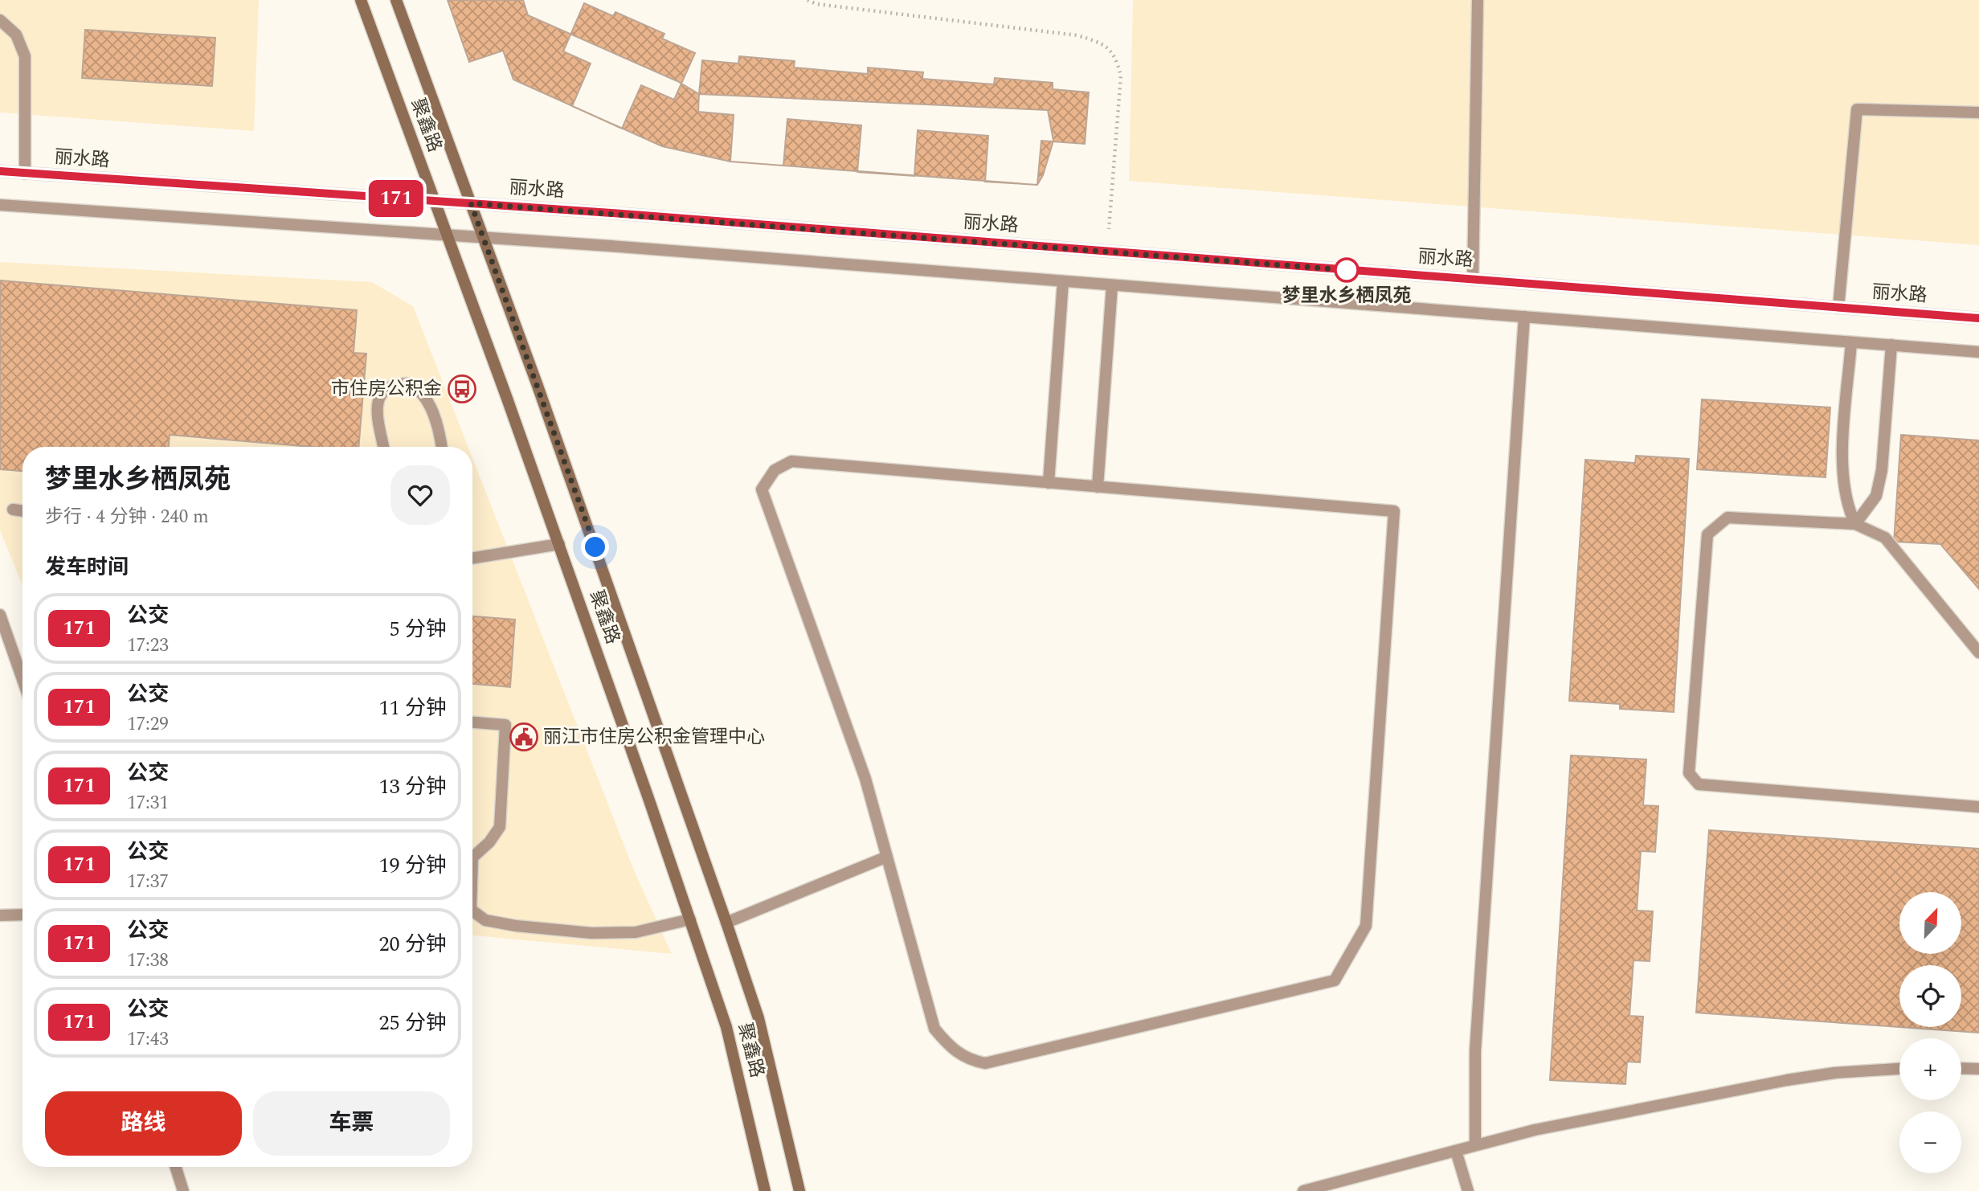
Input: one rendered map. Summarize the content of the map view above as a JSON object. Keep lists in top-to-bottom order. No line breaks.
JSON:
{"streets":{"main road":["聚鑫路"],"street":["丽水路"]},"crossings":[["聚鑫路","丽水路"]],"places":{"other":["梦里水乡栖凤苑"],"bus stop":["市住房公积金"],"public building":["丽江市住房公积金管理中心"]},"lines":["bus line 171"],"north":"top right","page":{"on_map":"171","heading":[["梦里水乡栖凤苑","步行 · 4 分钟 · 240 m"],"发车时间"],"list":[{"mark":"171","name":"公交","note":"17:23","value":"5 分钟"},{"mark":"171","name":"公交","note":"17:29","value":"11 分钟"},{"mark":"171","name":"公交","note":"17:31","value":"13 分钟"},{"mark":"171","name":"公交","note":"17:37","value":"19 分钟"},{"mark":"171","name":"公交","note":"17:38","value":"20 分钟"},{"mark":"171","name":"公交","note":"17:43","value":"25 分钟"}],"map_buttons":["+","−"],"buttons":["路线","车票"]}}
